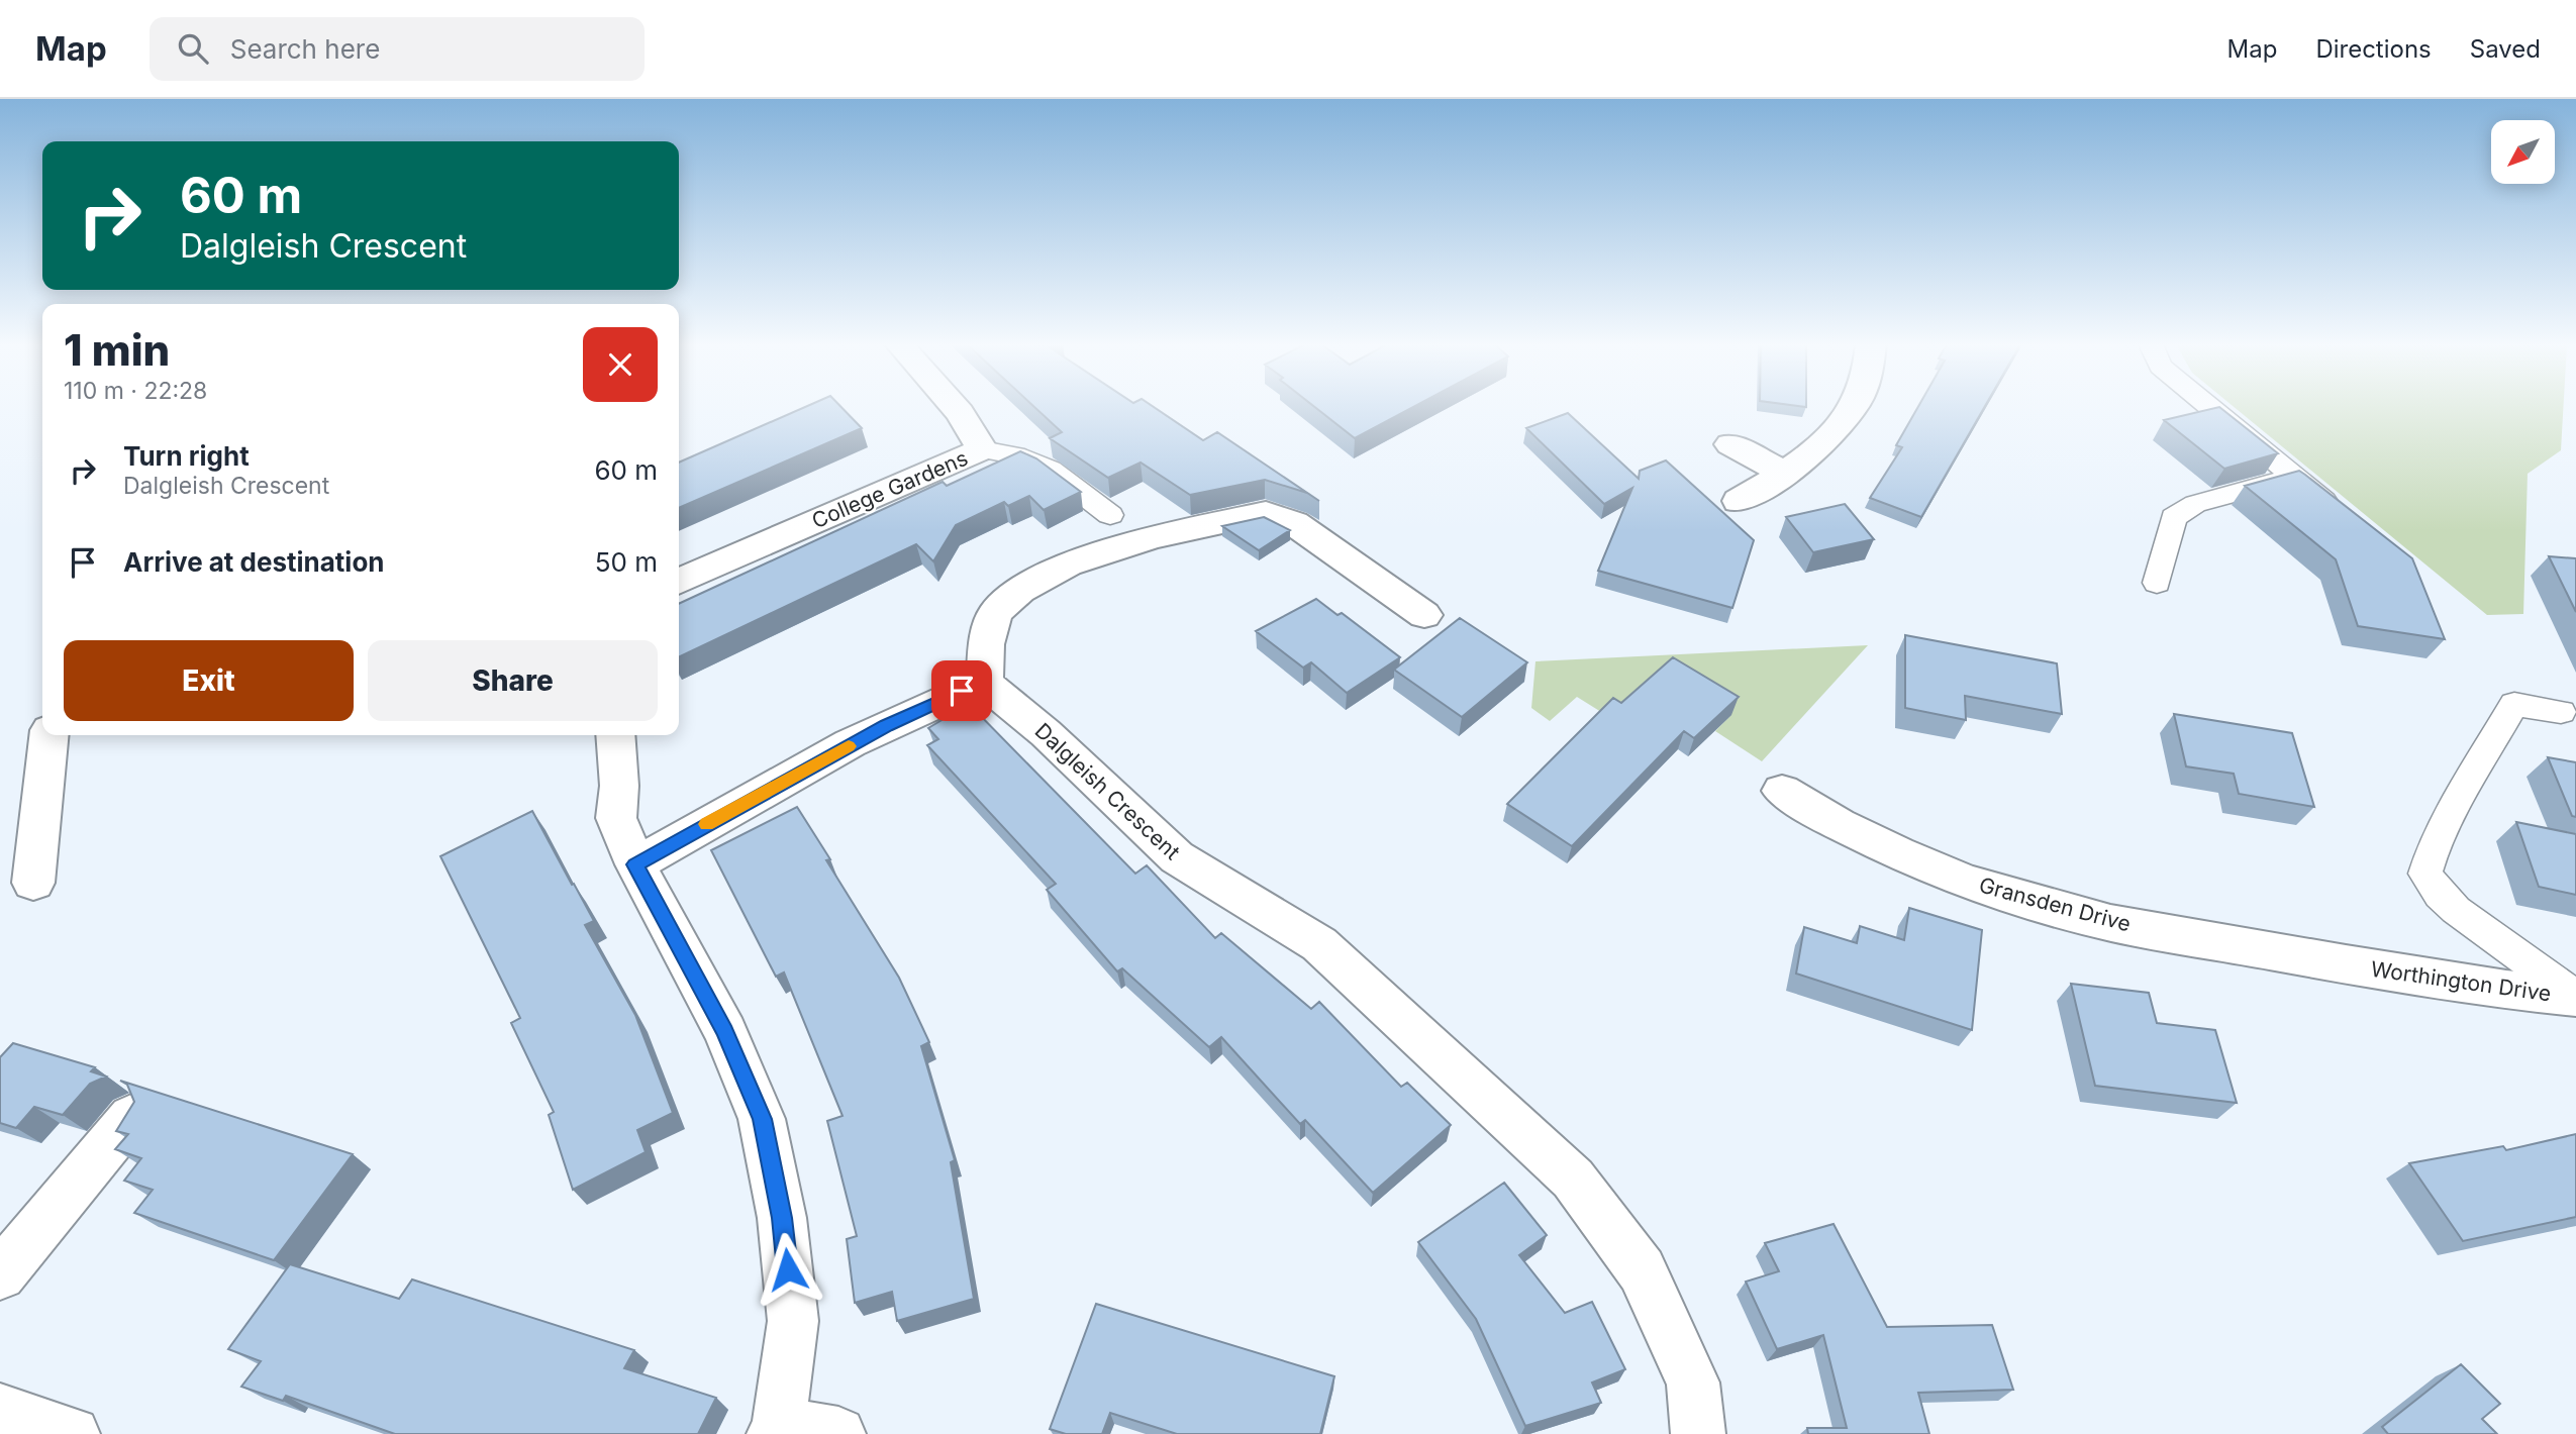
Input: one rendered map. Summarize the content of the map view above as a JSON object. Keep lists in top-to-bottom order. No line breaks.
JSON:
{"streets":{"street":["College Gardens","Dalgleish Crescent","Gransden Drive","Worthington Drive"]},"crossings":[["Gransden Drive","Worthington Drive"]],"north":"bottom left","page":{"header":"Map","search":"Search here","nav":["Map","Directions","Saved"],"turn":["60 m","Dalgleish Crescent"],"heading":["1 min","110 m · 22:28"],"list":[{"name":"Turn right","note":"Dalgleish Crescent","value":"60 m"},{"name":"Arrive at destination","value":"50 m"}],"buttons":["Exit","Share"]}}
